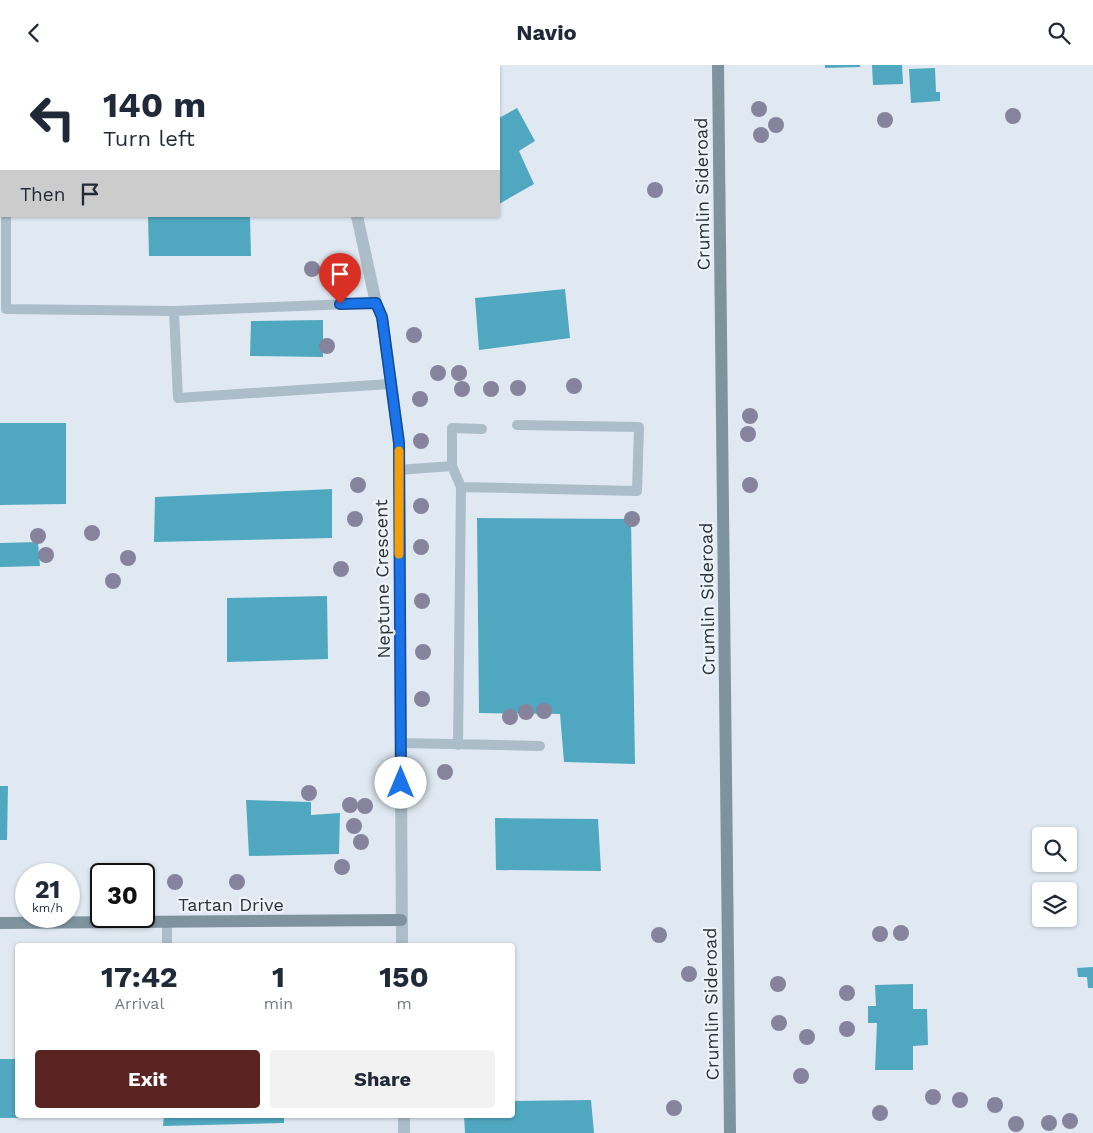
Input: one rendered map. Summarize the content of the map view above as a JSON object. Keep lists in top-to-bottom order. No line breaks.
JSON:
{"streets":{"street":["Crumlin Sideroad","Neptune Crescent","Tartan Drive"]},"crossings":[["Neptune Crescent","Tartan Drive"]],"page":{"header":"Navio","turn":["140 m","Turn left"],"then":"Then","speed":"21 km/h","limit":"30","eta":["17:42","Arrival","1","min","150","m"],"buttons":["Exit","Share"]}}
